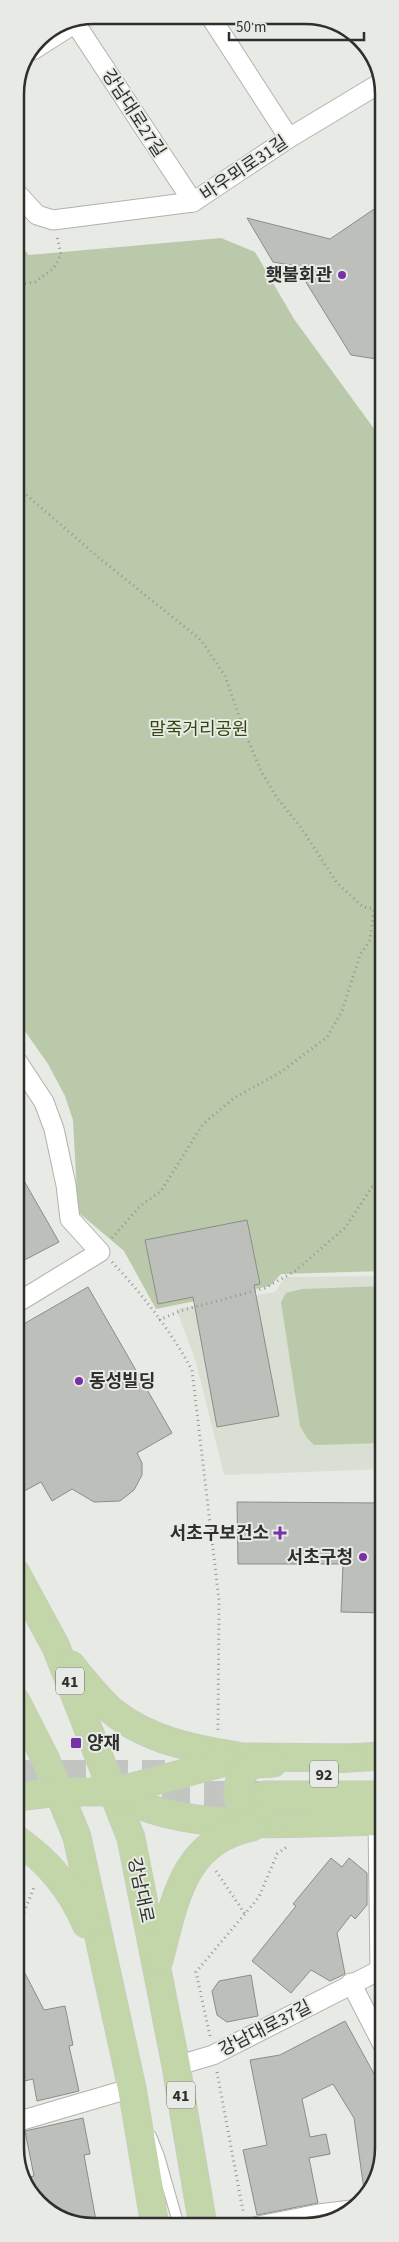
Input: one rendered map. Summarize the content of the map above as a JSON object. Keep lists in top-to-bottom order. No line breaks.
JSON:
{"streets":{"main road":["41","92","강남대로"],"street":["강남대로27길","바우뫼로31길","강남대로37길"]},"crossings":[["강남대로27길","바우뫼로31길"],["강남대로","강남대로37길"]],"parks":["말죽거리공원"],"places":{"other":["횃불회관","동성빌딩","서초구청"],"health":["서초구보건소"],"transit":["양재"]},"scale_bar":"50 m"}
